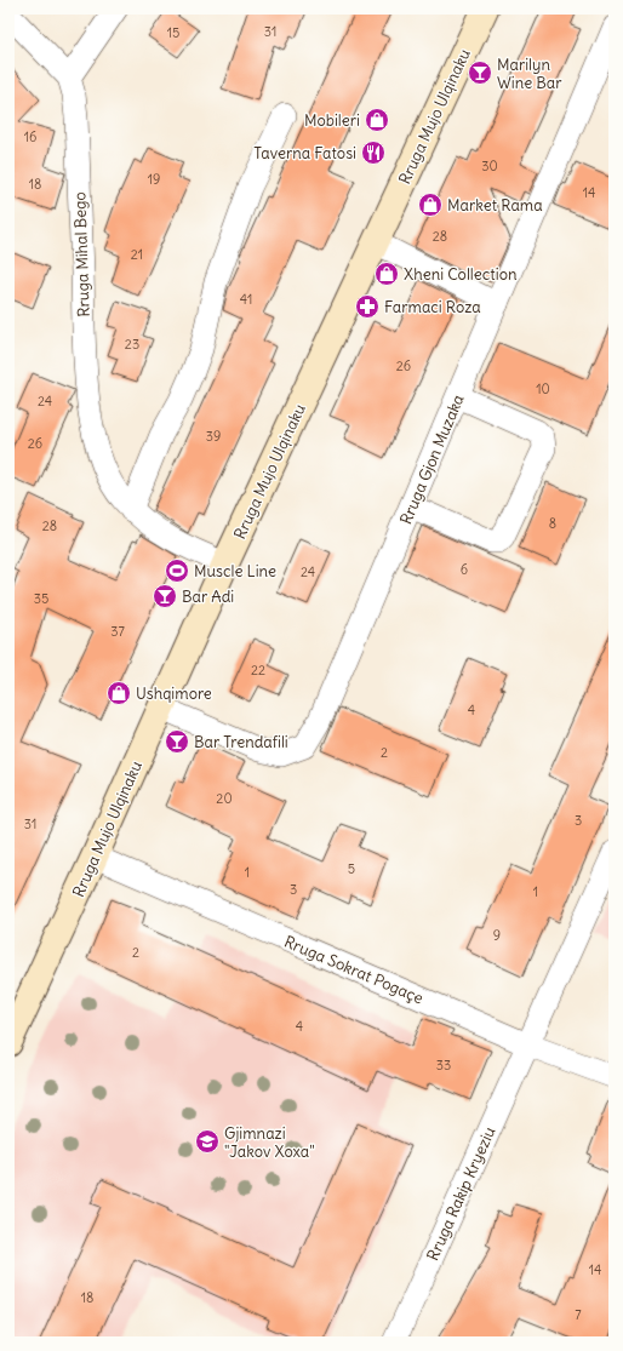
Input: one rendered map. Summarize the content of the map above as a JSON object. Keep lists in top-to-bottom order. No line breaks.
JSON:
{"streets":{"main road":["Rruga Mujo Ulqinaku"],"street":["Rruga Mihal Bego","Rruga Gjon Muzaka","Rruga Sokrat Pogaçe","Rruga Rakip Kryeziu"]},"crossings":[["Rruga Mujo Ulqinaku","Rruga Mihal Bego"],["Rruga Mujo Ulqinaku","Rruga Gjon Muzaka"],["Rruga Mujo Ulqinaku","Rruga Sokrat Pogaçe"],["Rruga Sokrat Pogaçe","Rruga Rakip Kryeziu"]],"places":{"bar":["Marilyn Wine Bar","Bar Adi","Bar Trendafili"],"shop":["Mobileri","Market Rama","Xheni Collection","Ushqimore"],"restaurant":["Taverna Fatosi"],"pharmacy":["Farmaci Roza"],"sports":["Muscle Line"],"school or university":["Gjimnazi \"Jakov Xoxa\""]},"house_numbers":["31","15","16","30","19","18","14","28","21","41","23","26","10","24","39","26","8","28","6","24","35","37","22","4","2","20","3","31","5","1","3","1","9","2","4","33","14","18","7"]}
